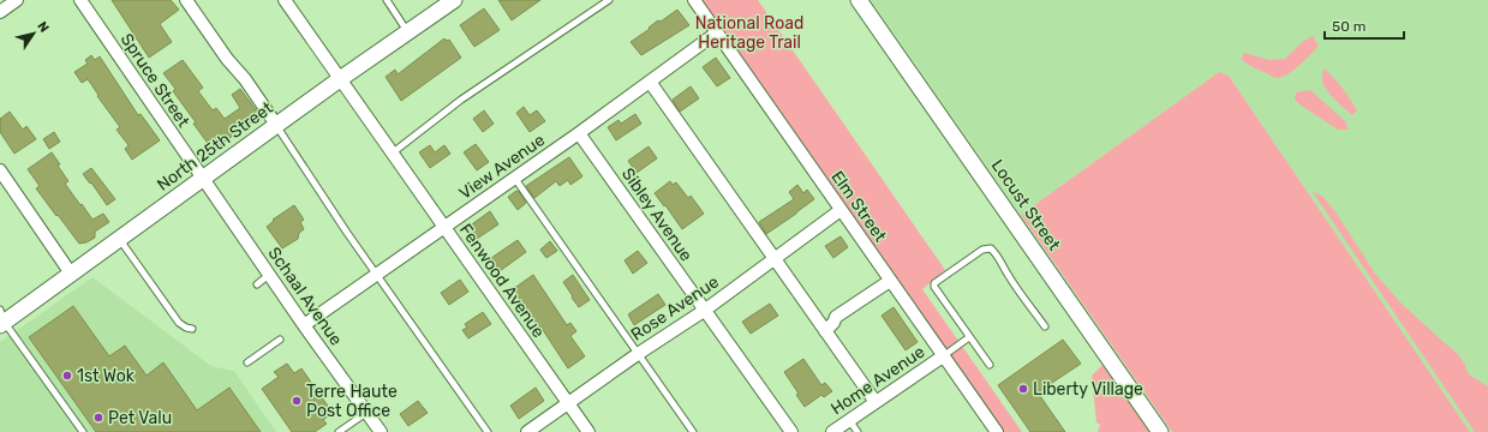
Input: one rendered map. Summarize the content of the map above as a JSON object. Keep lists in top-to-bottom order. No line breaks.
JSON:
{"streets":{"street":["Spruce Street","North 25th Street","View Avenue","Locust Street","Elm Street","Sibley Avenue","Fenwood Avenue","Schaal Avenue","Rose Avenue","Home Avenue"]},"crossings":[["Spruce Street","North 25th Street"],["Spruce Street","Schaal Avenue"],["North 25th Street","Fenwood Avenue"],["North 25th Street","Schaal Avenue"],["View Avenue","Elm Street"],["View Avenue","Sibley Avenue"],["View Avenue","Fenwood Avenue"],["View Avenue","Schaal Avenue"],["Elm Street","Rose Avenue"],["Elm Street","Home Avenue"],["Sibley Avenue","Rose Avenue"],["Fenwood Avenue","Rose Avenue"]],"parks":["National Road Heritage Trail"],"places":["1st Wok","Liberty Village","Terre Haute Post Office","Pet Valu"],"scale_bar":"50 m","north":"top right"}
